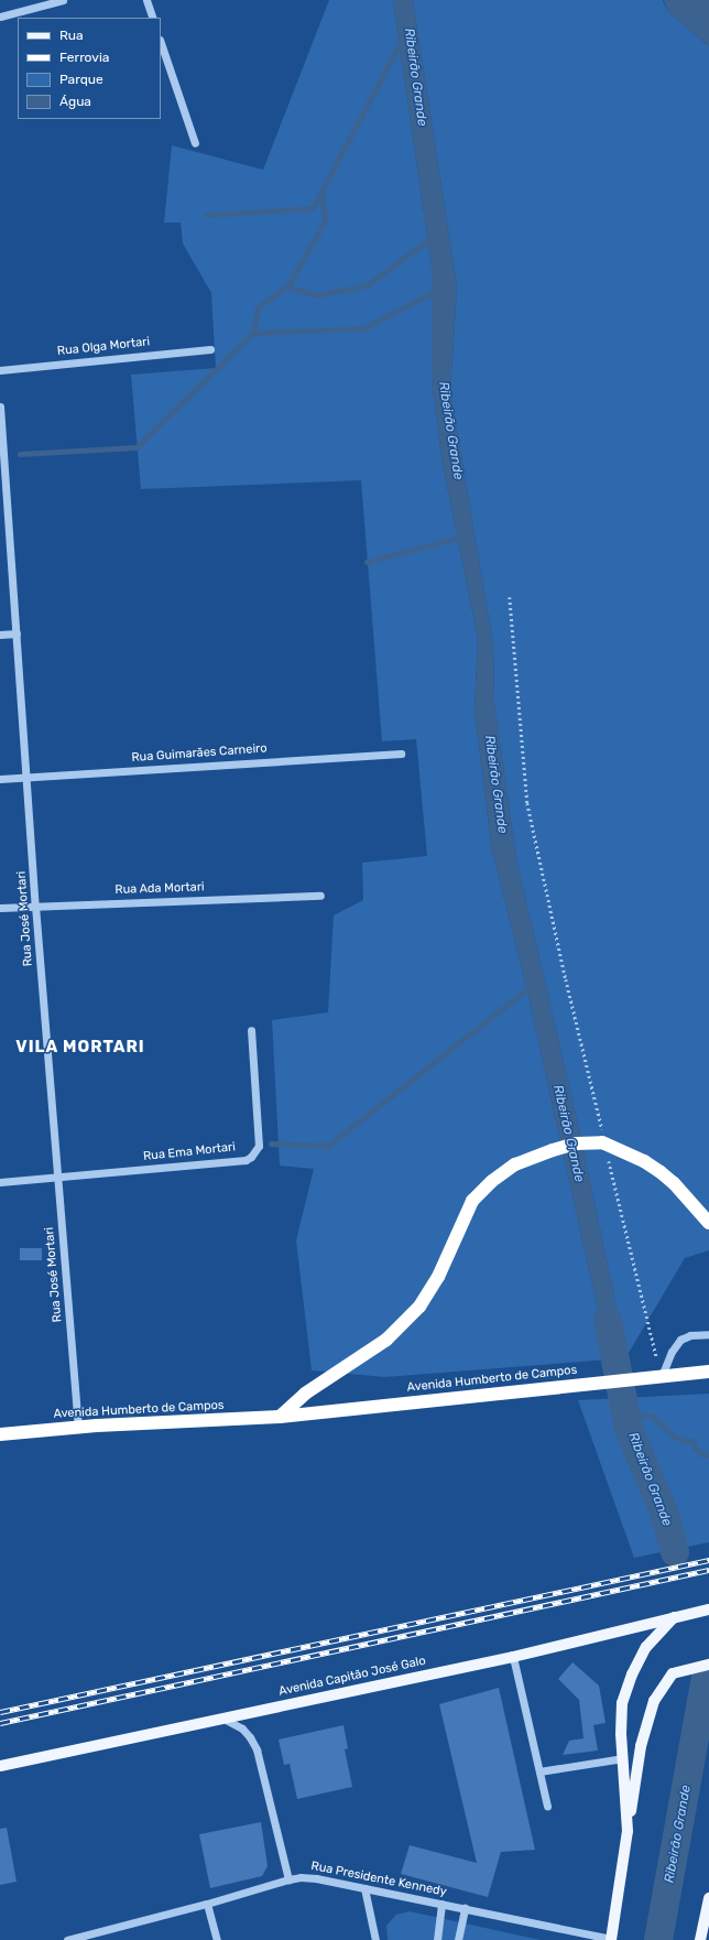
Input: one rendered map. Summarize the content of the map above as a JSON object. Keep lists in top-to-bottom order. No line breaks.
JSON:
{"streets":{"highway":["Avenida Humberto de Campos"],"main road":["Avenida Capitão José Galo"],"street":["Rua Olga Mortari","Rua Guimarães Carneiro","Rua Ada Mortari","Rua José Mortari","Rua Ema Mortari","Rua Presidente Kennedy"]},"crossings":[["Rua Guimarães Carneiro","Rua José Mortari"],["Rua Ada Mortari","Rua José Mortari"],["Rua José Mortari","Rua Ema Mortari"],["Rua José Mortari","Avenida Humberto de Campos"]],"districts":["VILA MORTARI"],"water":["Ribeirão Grande"],"legend":["Rua","Ferrovia","Parque","Água"]}
